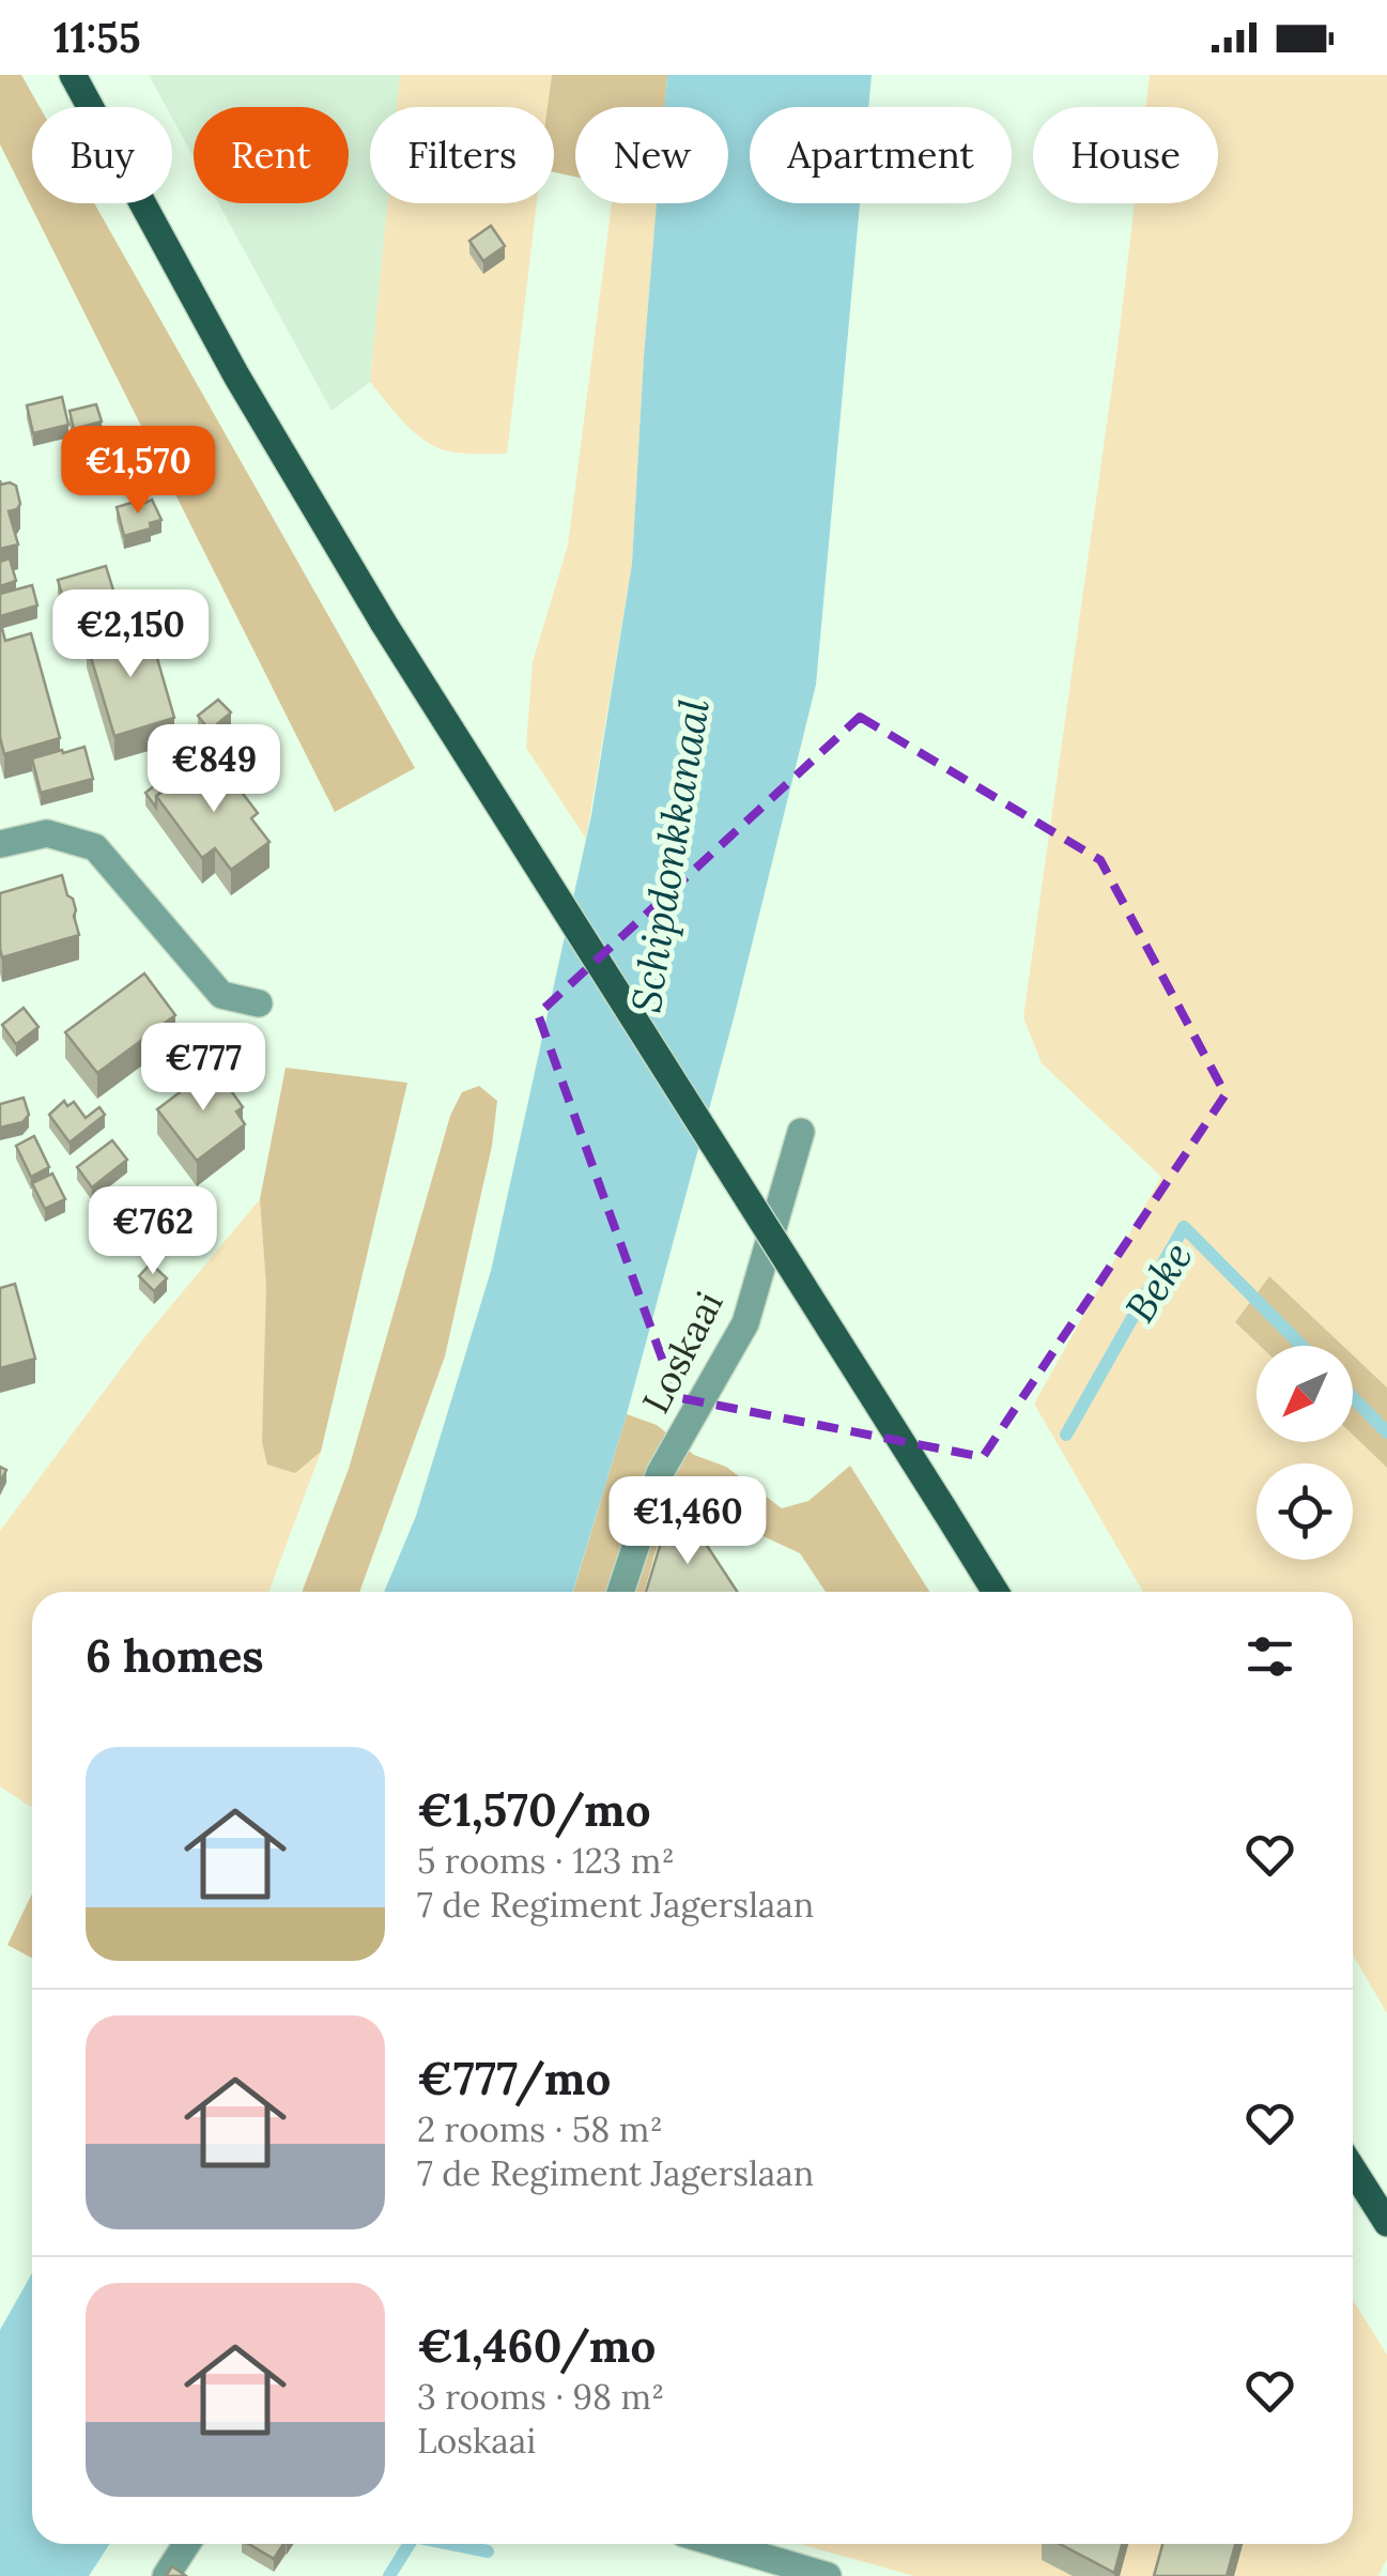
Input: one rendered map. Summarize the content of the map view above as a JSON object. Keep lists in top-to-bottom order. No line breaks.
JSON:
{"streets":{"street":["Loskaai"]},"water":["Schipdonkkanaal","Beke"],"north":"bottom left","page":{"status":"11:55","chip":["Buy","Rent","Filters","New","Apartment","House"],"price":["€1,570","€2,150","€849","€777","€762","€1,460"],"heading":"6 homes","list":[{"name":"€1,570/mo","note":"5 rooms · 123 m² · 7 de Regiment Jagerslaan"},{"name":"€777/mo","note":"2 rooms · 58 m² · 7 de Regiment Jagerslaan"},{"name":"€1,460/mo","note":"3 rooms · 98 m² · Loskaai"}]}}
